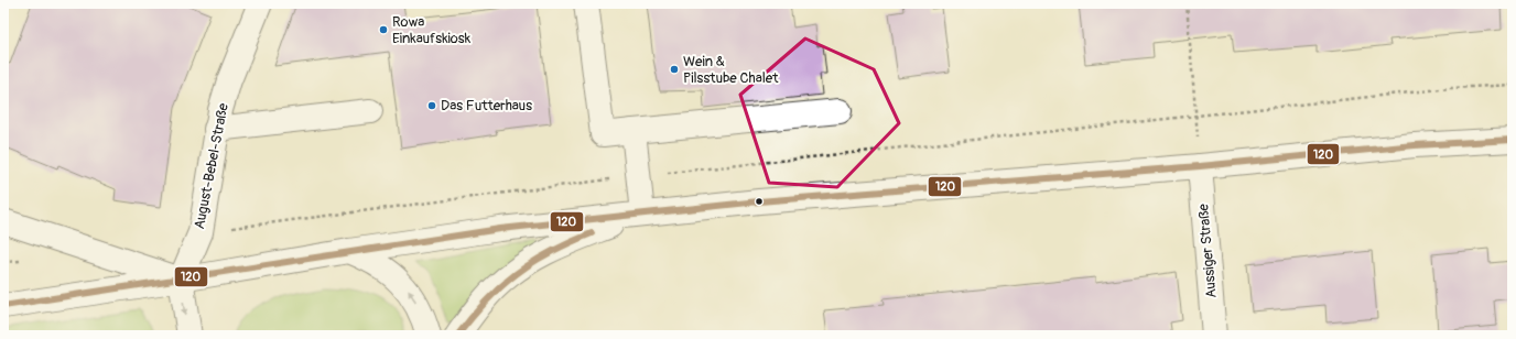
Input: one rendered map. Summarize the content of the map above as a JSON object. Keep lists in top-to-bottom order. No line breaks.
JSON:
{"streets":{"main road":["August-Bebel-Straße","Aussiger Straße"]},"places":["Rowa Einkaufskiosk","Wein & Pilsstube Chalet","Das Futterhaus"],"lines":["transit line 120"]}
